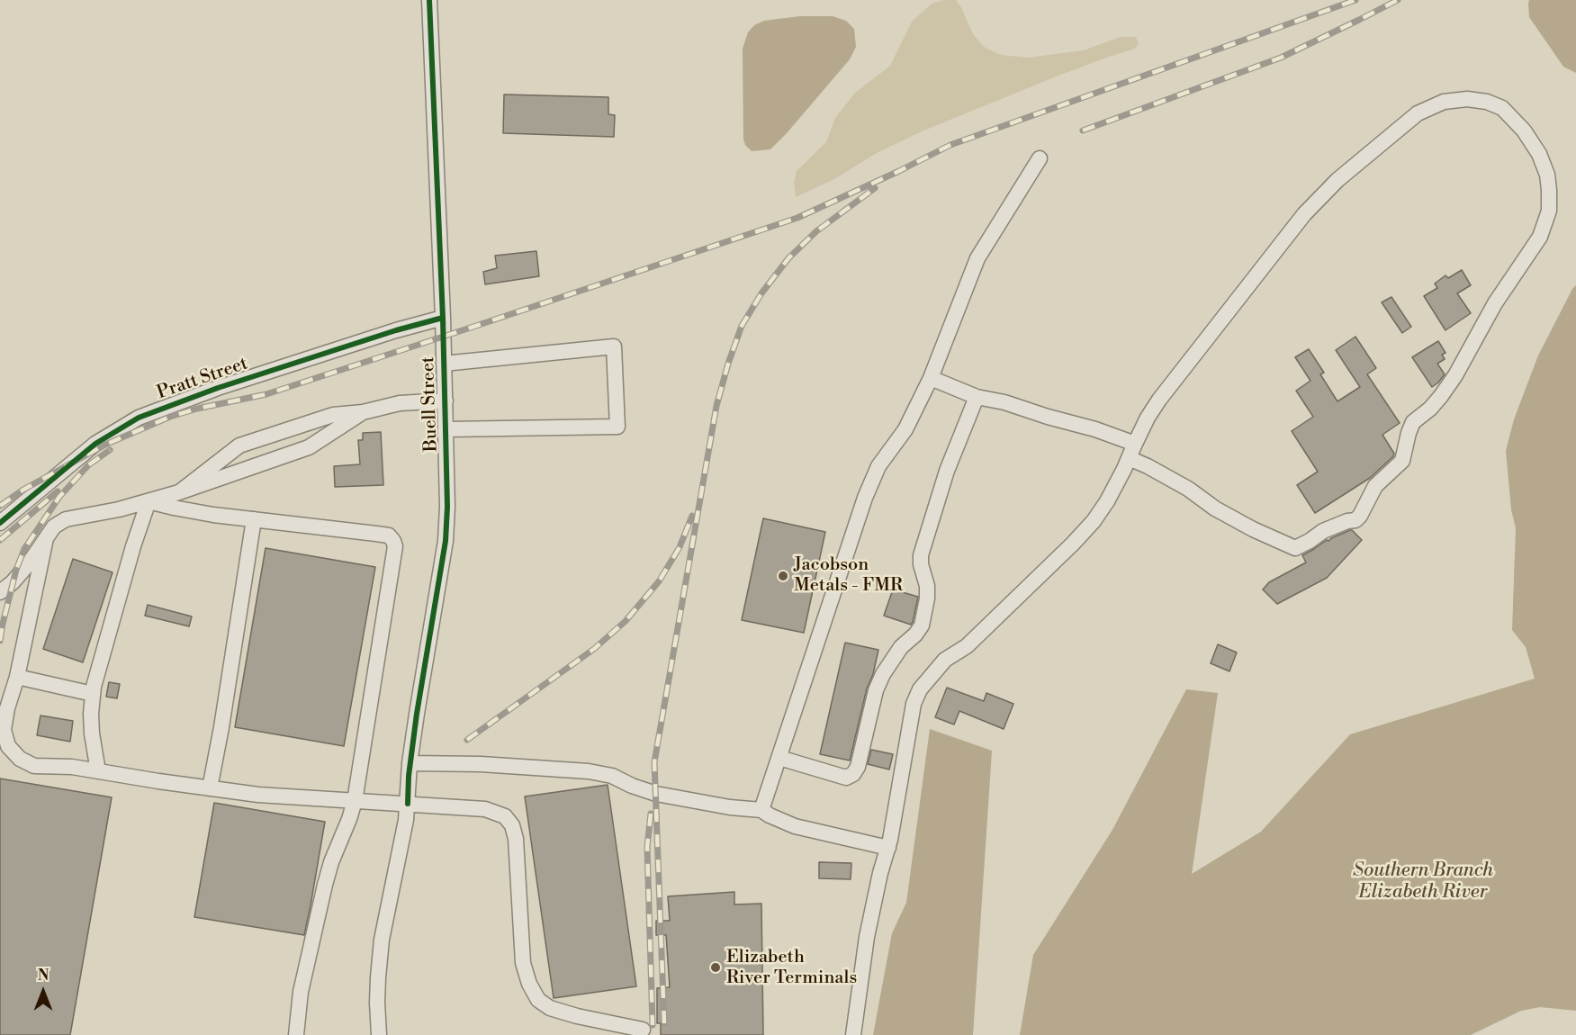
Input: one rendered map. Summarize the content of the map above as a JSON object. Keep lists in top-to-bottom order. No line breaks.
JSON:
{"streets":{"street":["Pratt Street","Buell Street"]},"crossings":[["Pratt Street","Buell Street"]],"water":["Southern Branch Elizabeth River"],"places":["Jacobson Metals - FMR","Elizabeth River Terminals"],"north":"top"}
